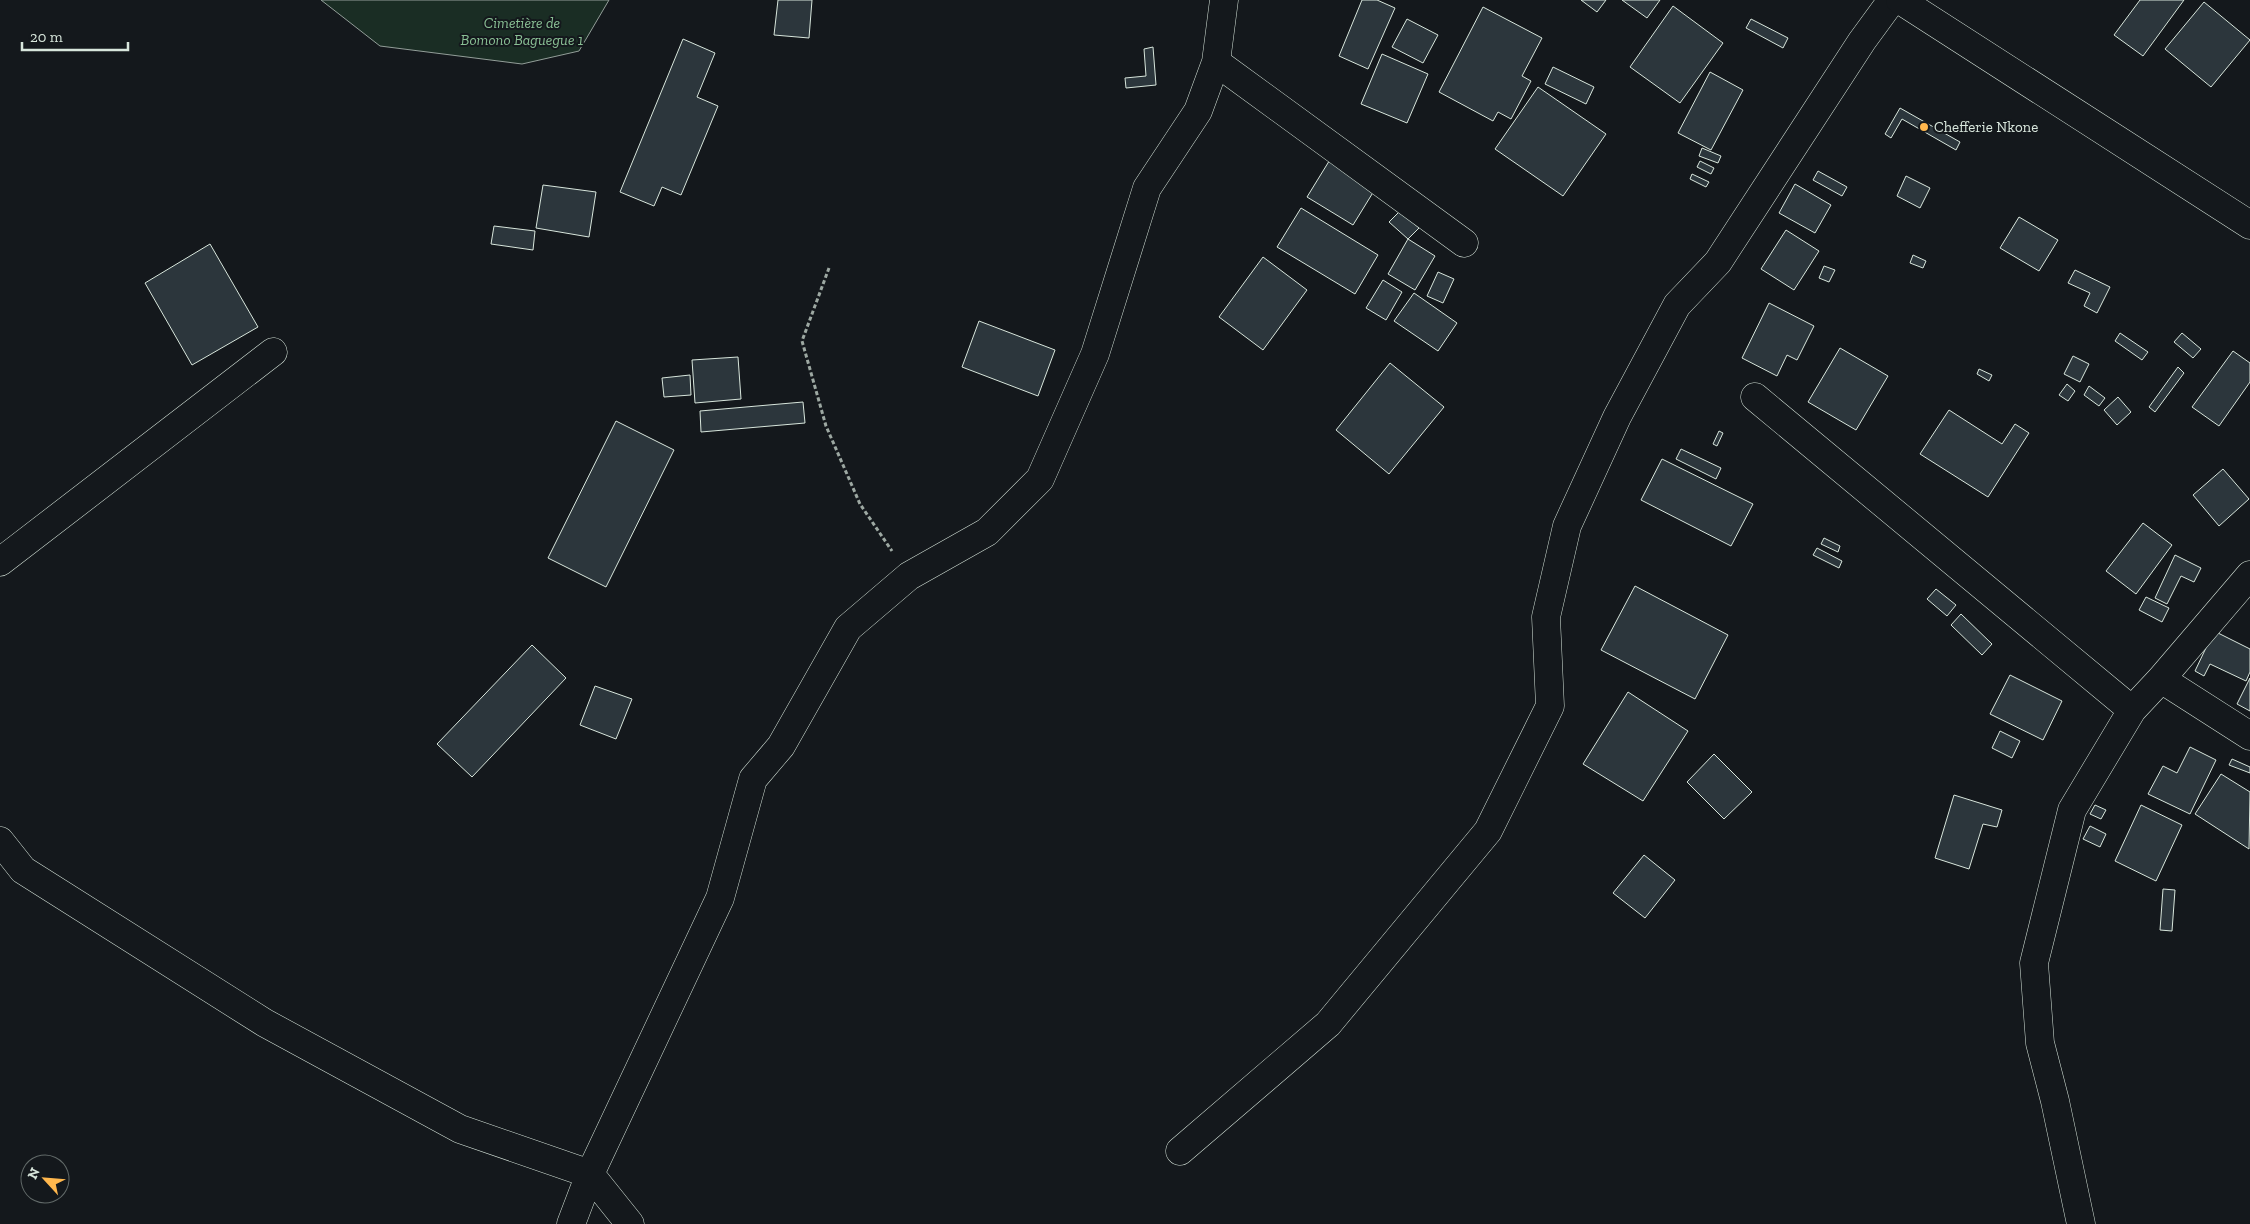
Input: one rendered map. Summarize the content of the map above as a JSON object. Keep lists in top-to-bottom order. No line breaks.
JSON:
{"parks":["Cimetière de Bomono Baguegue 1"],"places":["Chefferie Nkone"],"scale_bar":"20 m","north":"top left"}
